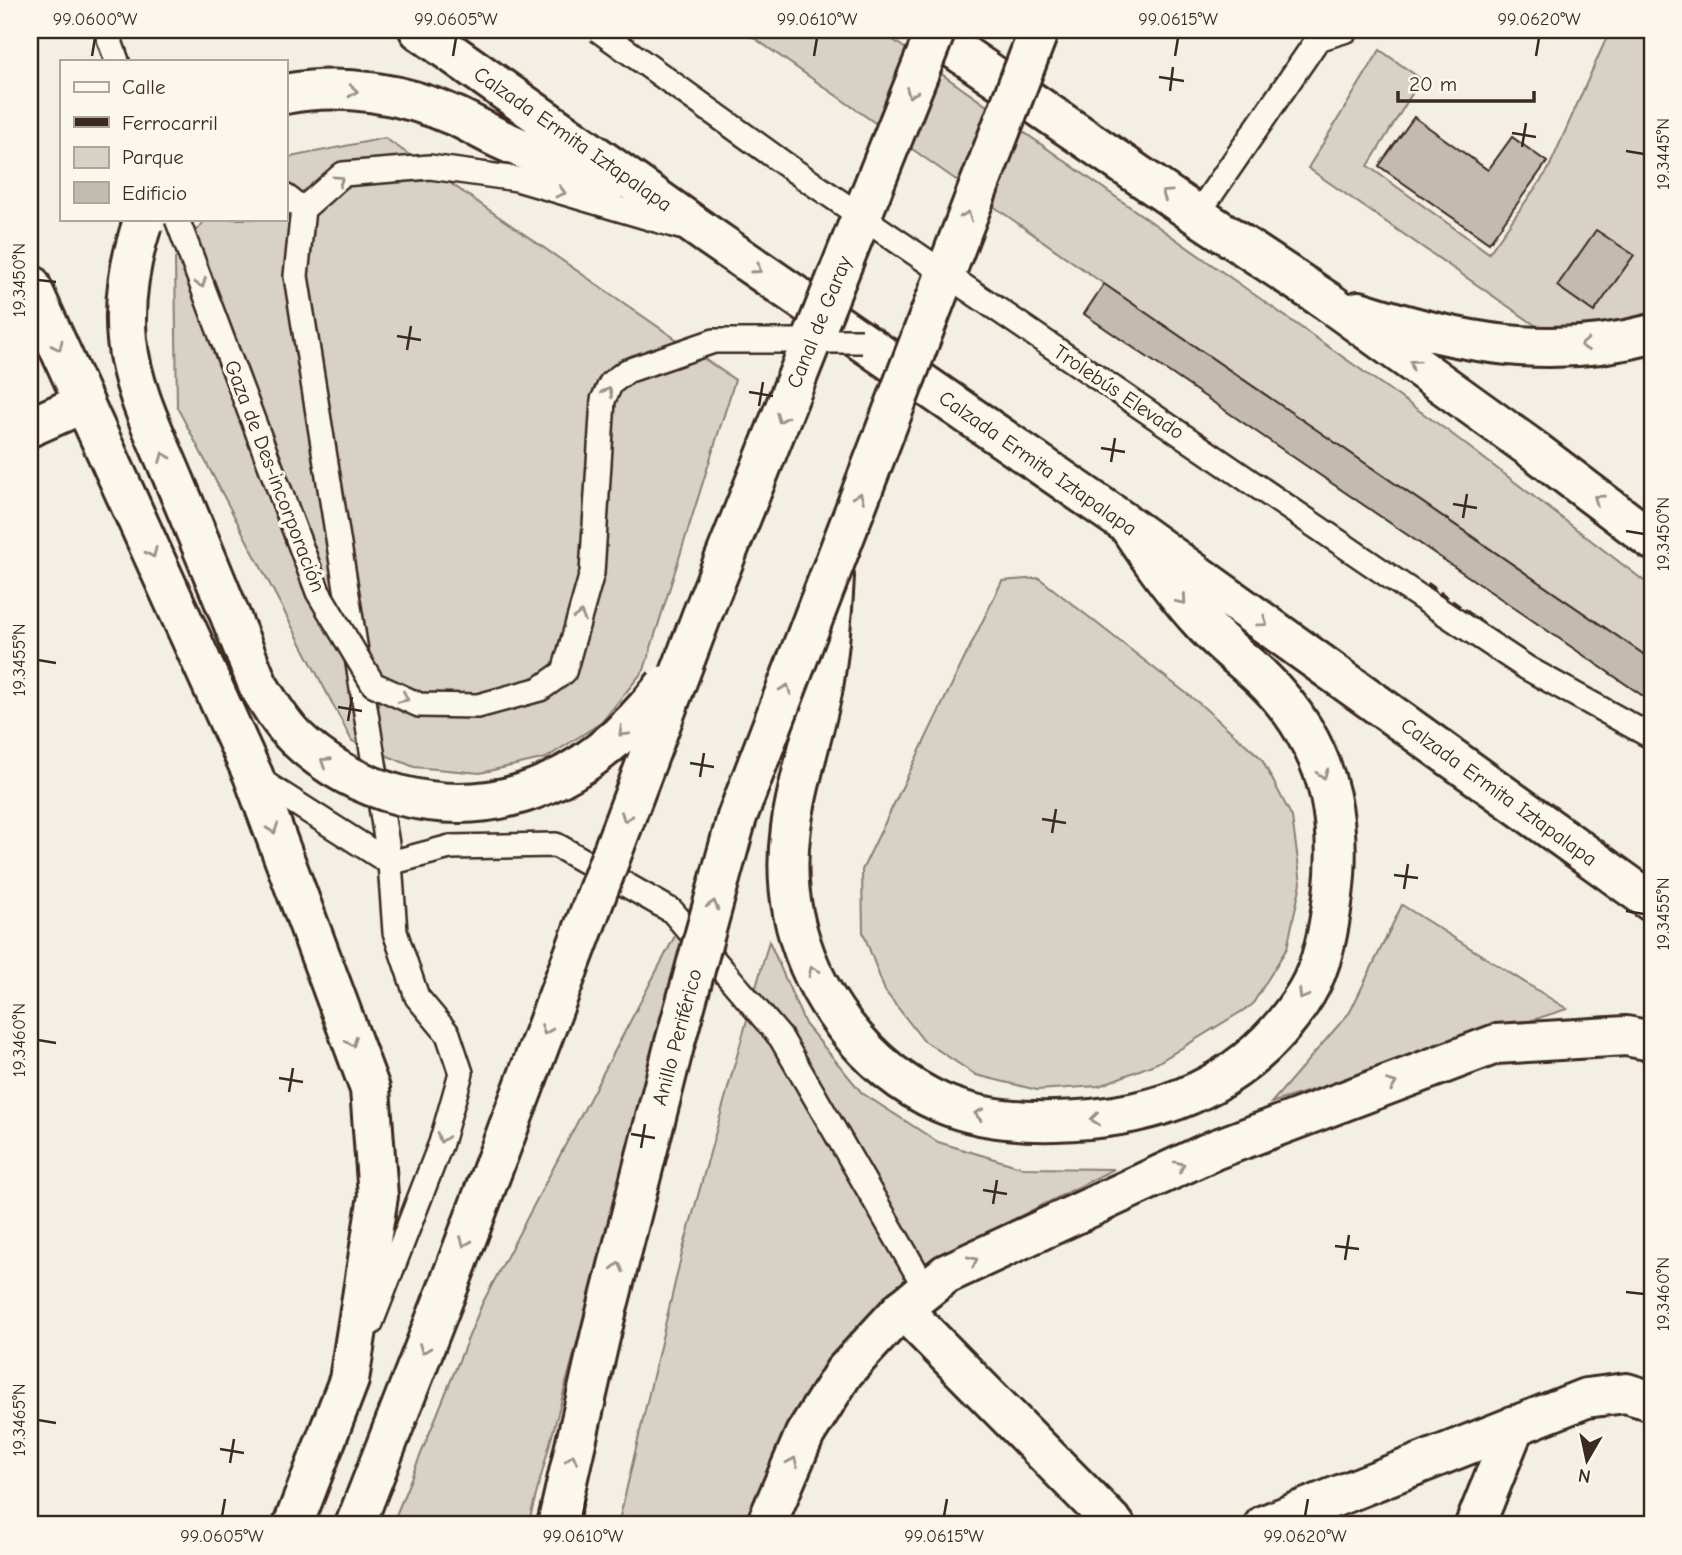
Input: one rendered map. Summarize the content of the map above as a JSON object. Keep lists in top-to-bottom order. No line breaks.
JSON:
{"streets":{"main road":["Calzada Ermita Iztapalapa","Canal de Garay","Anillo Periférico"],"lane":["Trolebús Elevado","Gaza de Des-incorporación"]},"crossings":[["Calzada Ermita Iztapalapa","Gaza de Des-incorporación"]],"legend":["Calle","Ferrocarril","Parque","Edificio"],"scale_bar":"20 m","north":"bottom","coordinates":["99.0600°W","99.0605°W","99.0610°W","99.0615°W","99.0620°W","19.3445°N","19.3450°N","19.3455°N","19.3460°N","19.3465°N"]}
